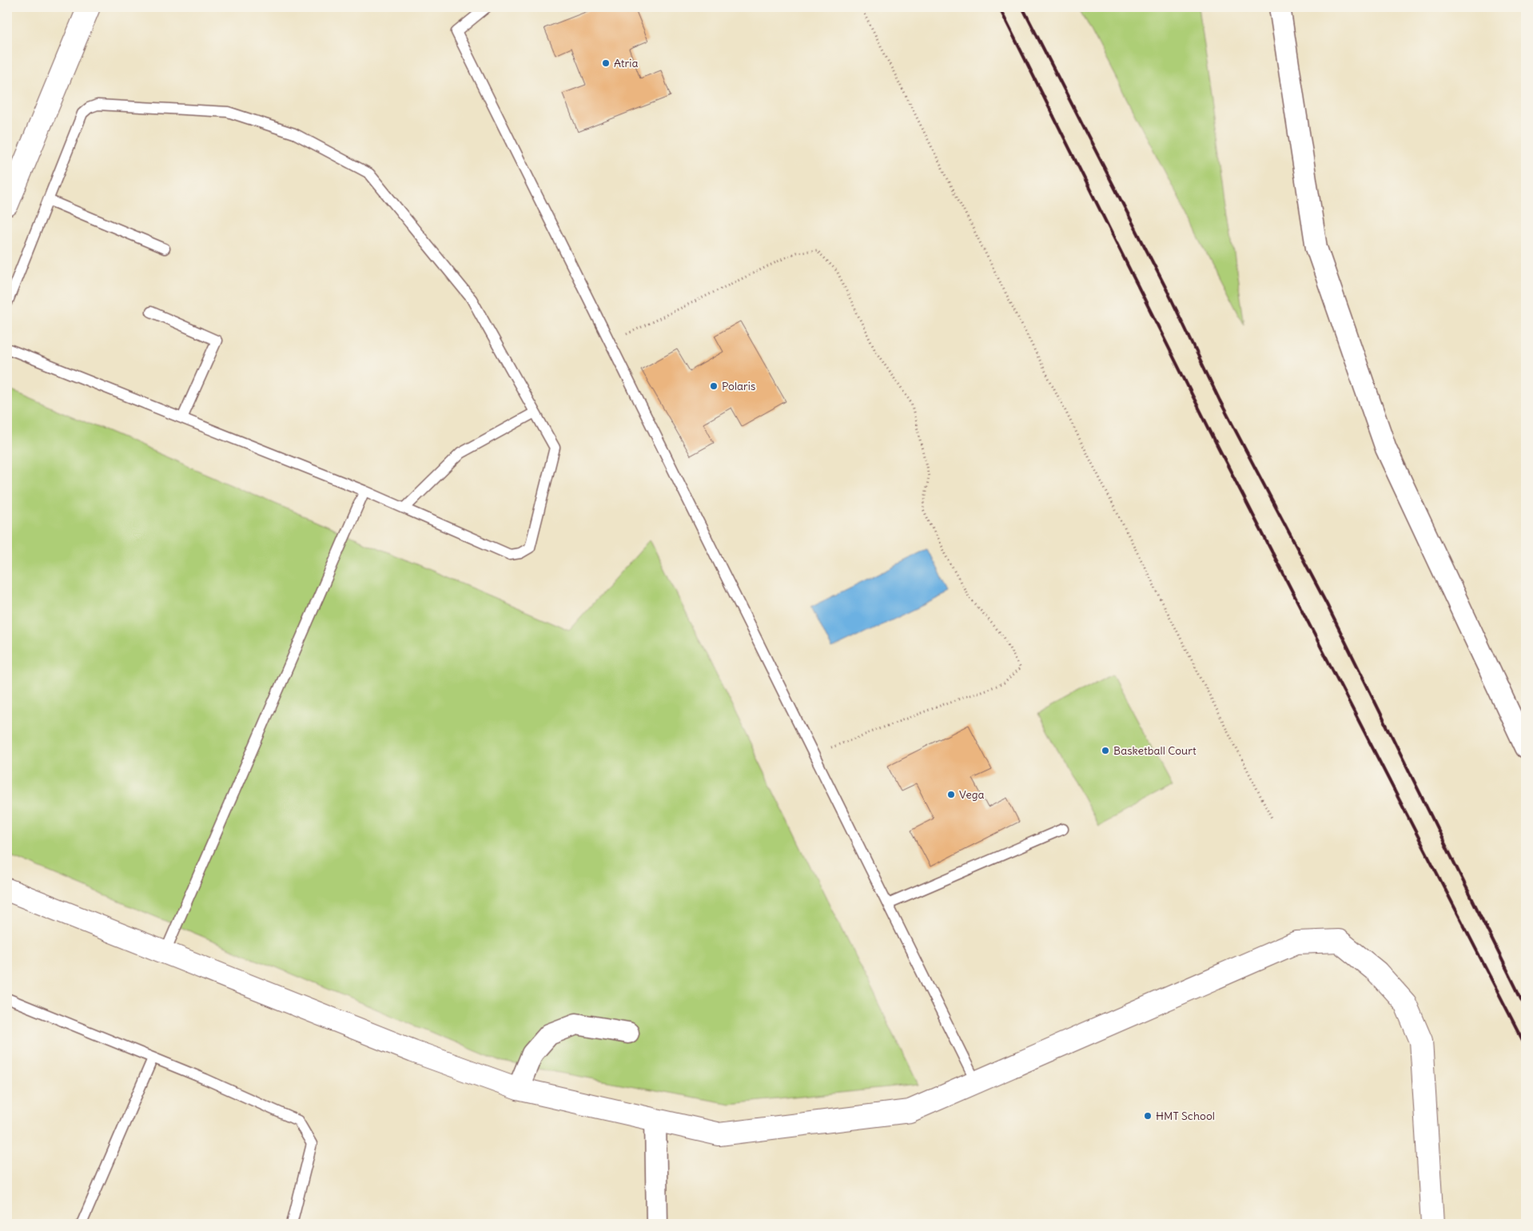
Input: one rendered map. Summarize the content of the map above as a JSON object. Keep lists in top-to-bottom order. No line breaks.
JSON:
{"places":["Atria","Polaris","Basketball Court","Vega","HMT School"]}
